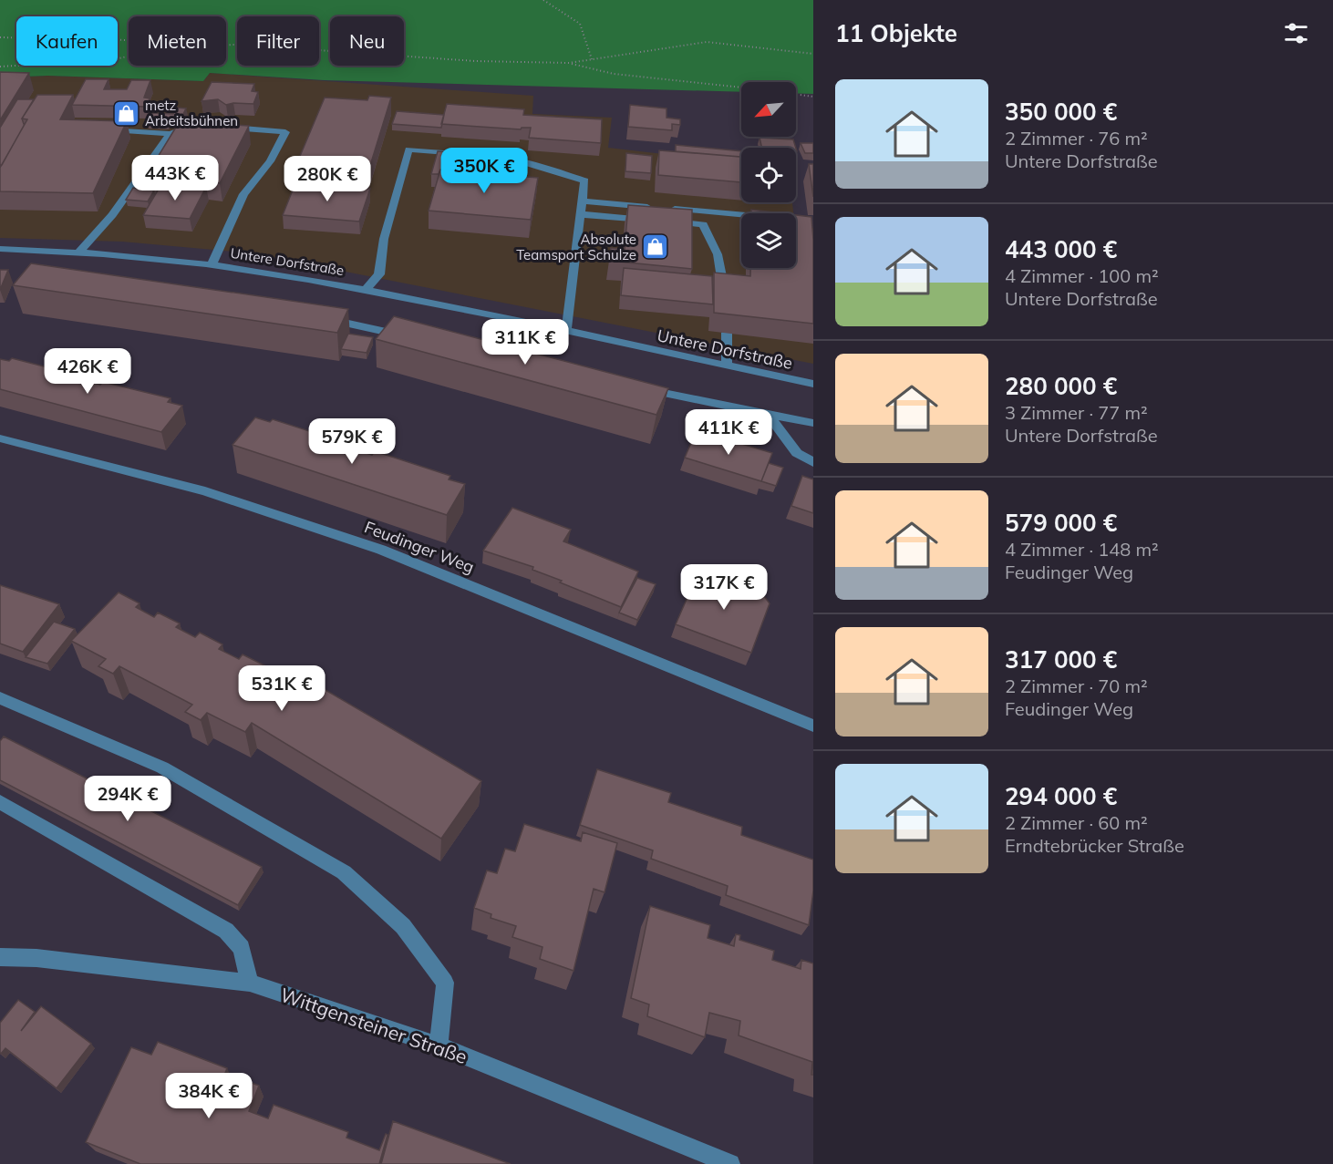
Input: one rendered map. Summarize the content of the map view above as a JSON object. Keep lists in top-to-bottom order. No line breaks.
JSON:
{"streets":{"street":["Untere Dorfstraße","Feudinger Weg","Wittgensteiner Straße"]},"places":{"shop":["metz Arbeitsbühnen","Absolute Teamsport Schulze"]},"north":"bottom left","page":{"heading":"11 Objekte","chip":["Kaufen","Mieten","Filter","Neu"],"list":[{"name":"350 000 €","note":"2 Zimmer · 76 m² · Untere Dorfstraße"},{"name":"443 000 €","note":"4 Zimmer · 100 m² · Untere Dorfstraße"},{"name":"280 000 €","note":"3 Zimmer · 77 m² · Untere Dorfstraße"},{"name":"579 000 €","note":"4 Zimmer · 148 m² · Feudinger Weg"},{"name":"317 000 €","note":"2 Zimmer · 70 m² · Feudinger Weg"},{"name":"294 000 €","note":"2 Zimmer · 60 m² · Erndtebrücker Straße"}],"price":["350K €","443K €","280K €","311K €","426K €","411K €","579K €","317K €","531K €","294K €","384K €"]}}
